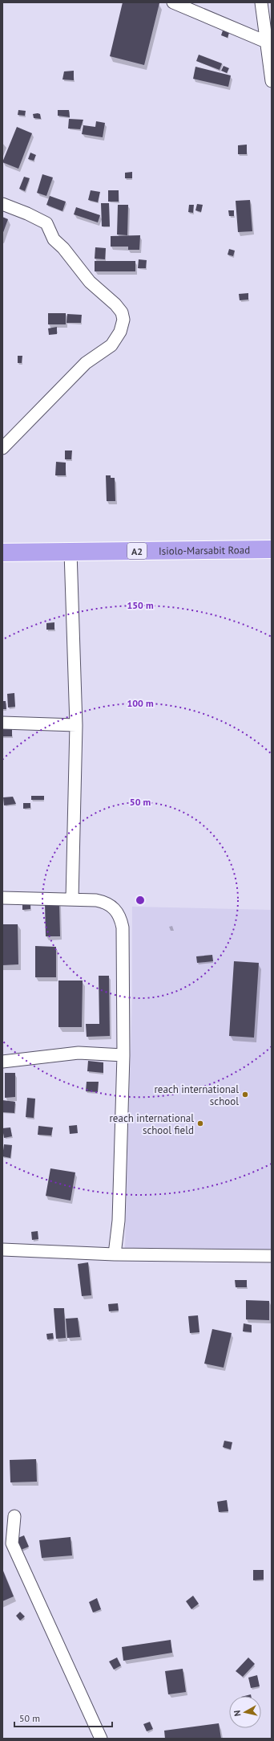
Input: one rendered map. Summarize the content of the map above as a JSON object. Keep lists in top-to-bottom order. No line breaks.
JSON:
{"streets":{"highway":["Isiolo-Marsabit Road","A2"]},"places":["reach international school","reach international school field"],"scale_bar":"50 m","north":"left","rings":["150 m","100 m","50 m"]}
